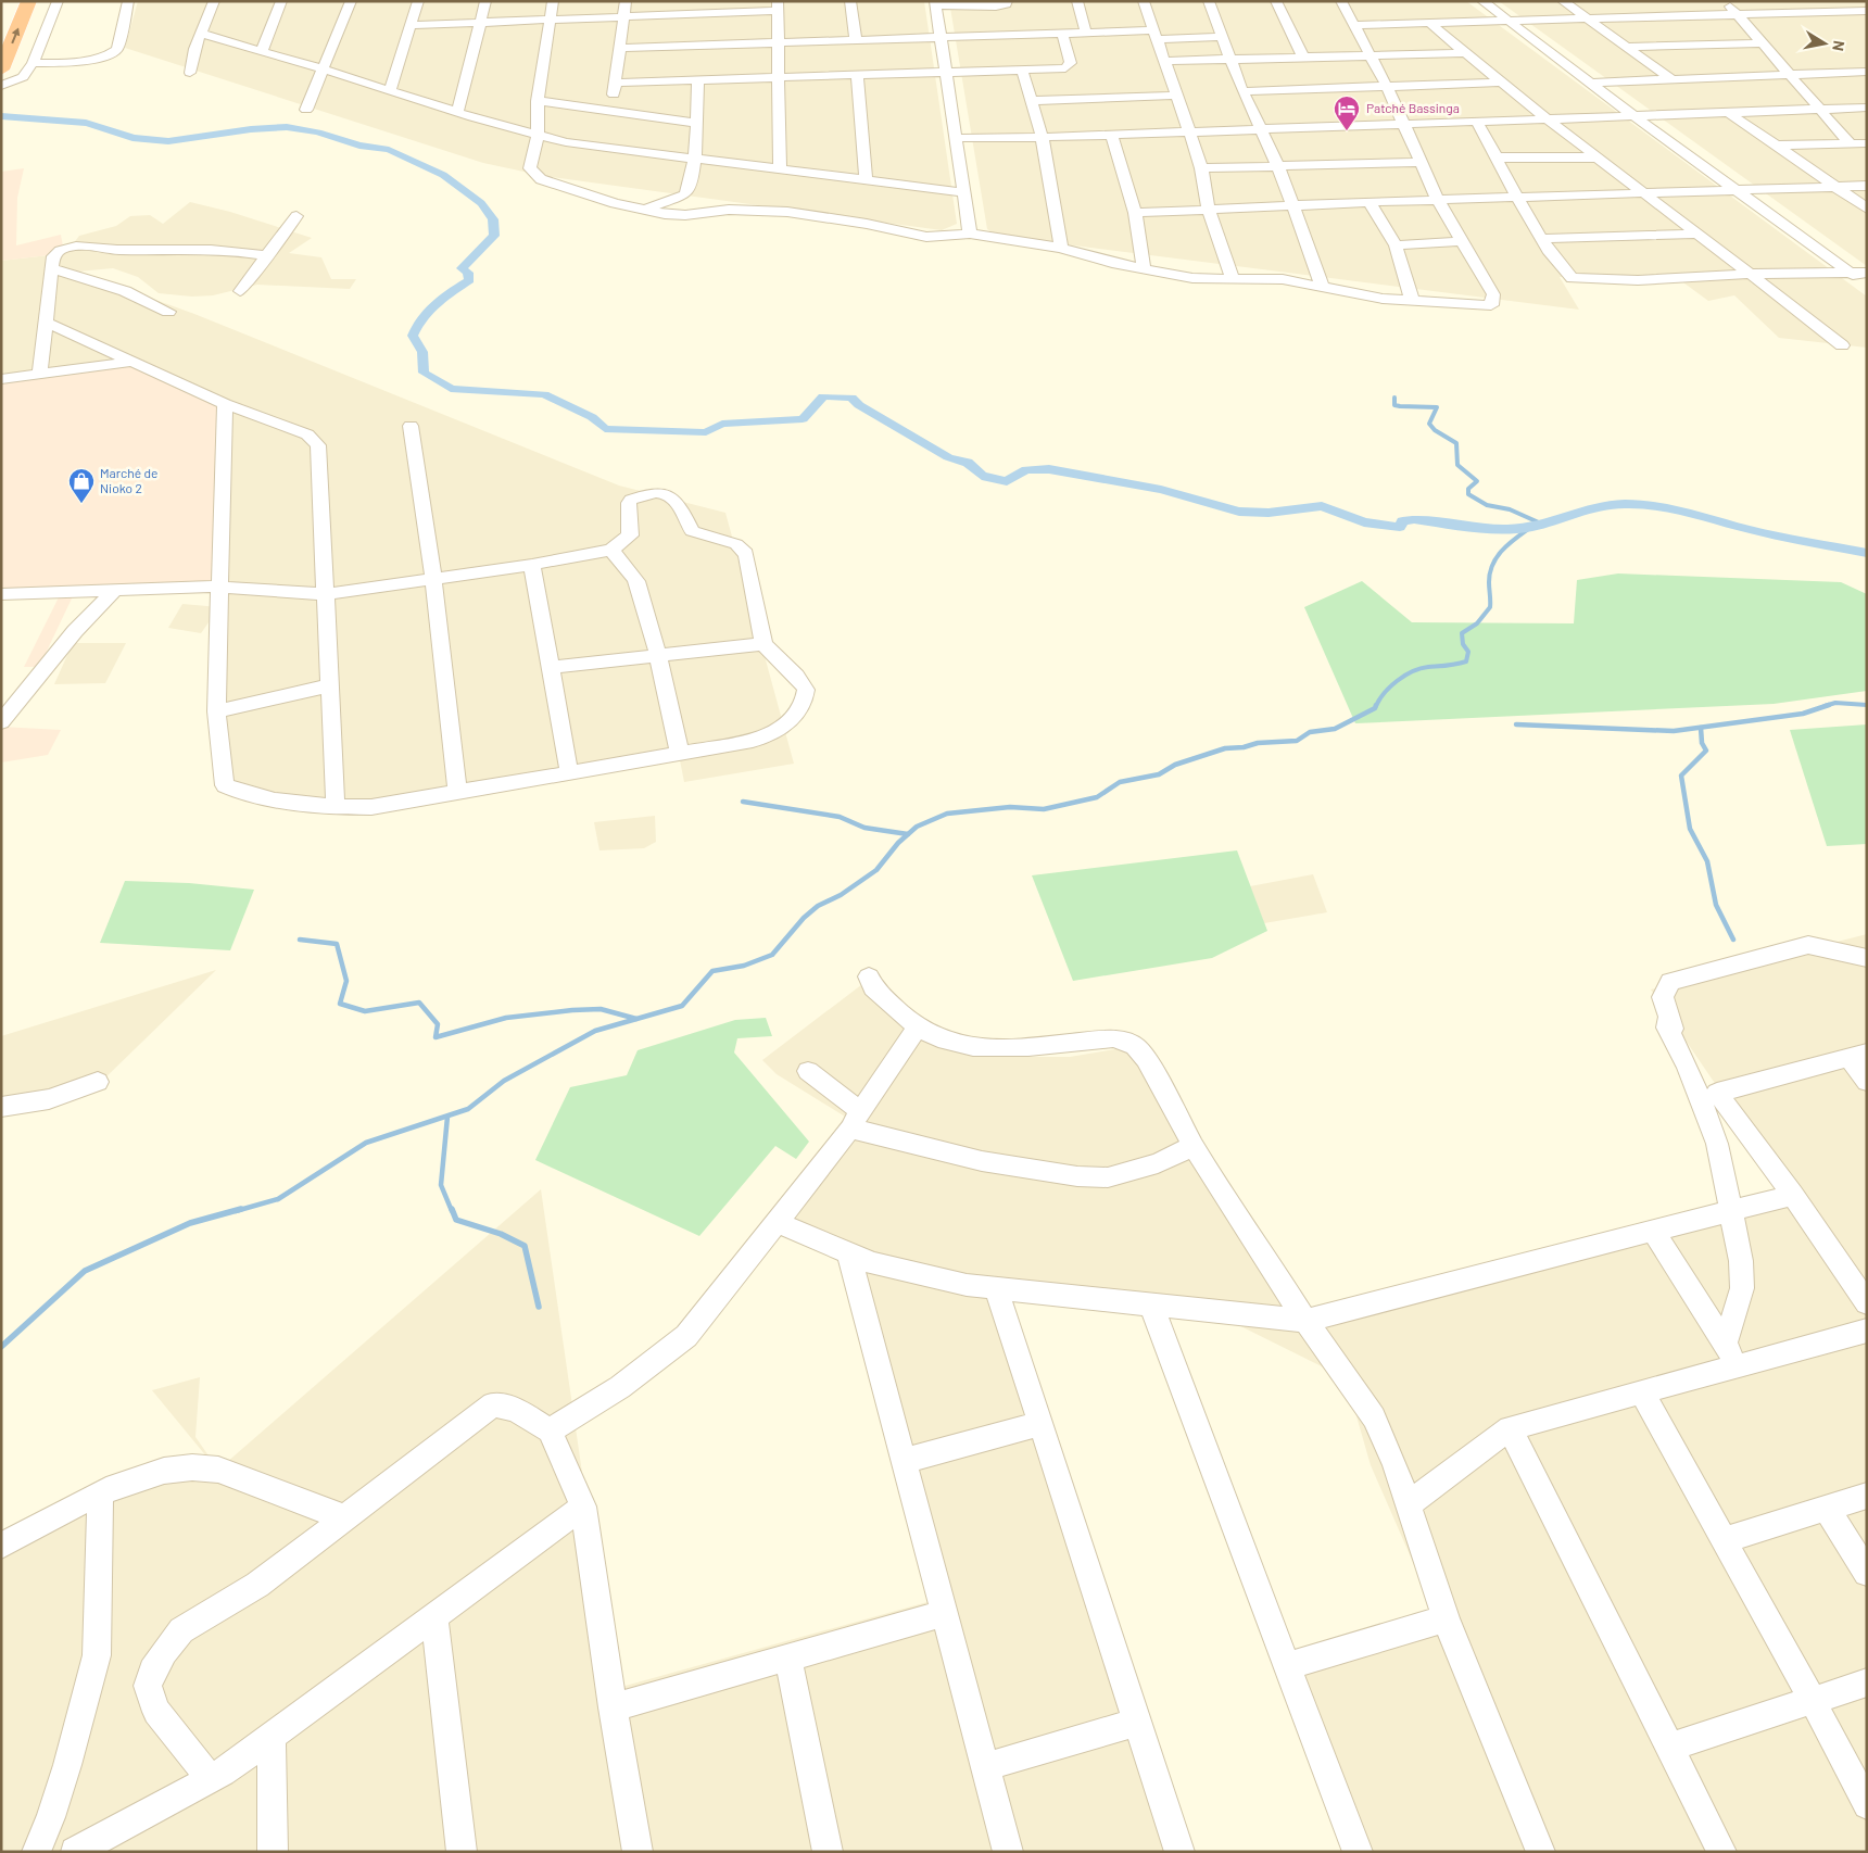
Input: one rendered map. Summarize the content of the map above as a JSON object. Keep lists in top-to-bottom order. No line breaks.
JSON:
{"places":{"hotel":["Patché Bassinga"],"shop":["Marché de Nioko 2"]},"north":"right"}
